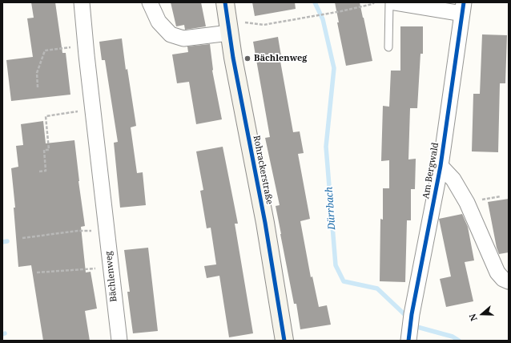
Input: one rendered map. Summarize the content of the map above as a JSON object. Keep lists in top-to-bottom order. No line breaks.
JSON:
{"streets":{"street":["Rohrackerstraße","Am Bergwald","Bächlenweg"]},"water":["Dürrbach"],"places":["Bächlenweg"],"north":"left"}
